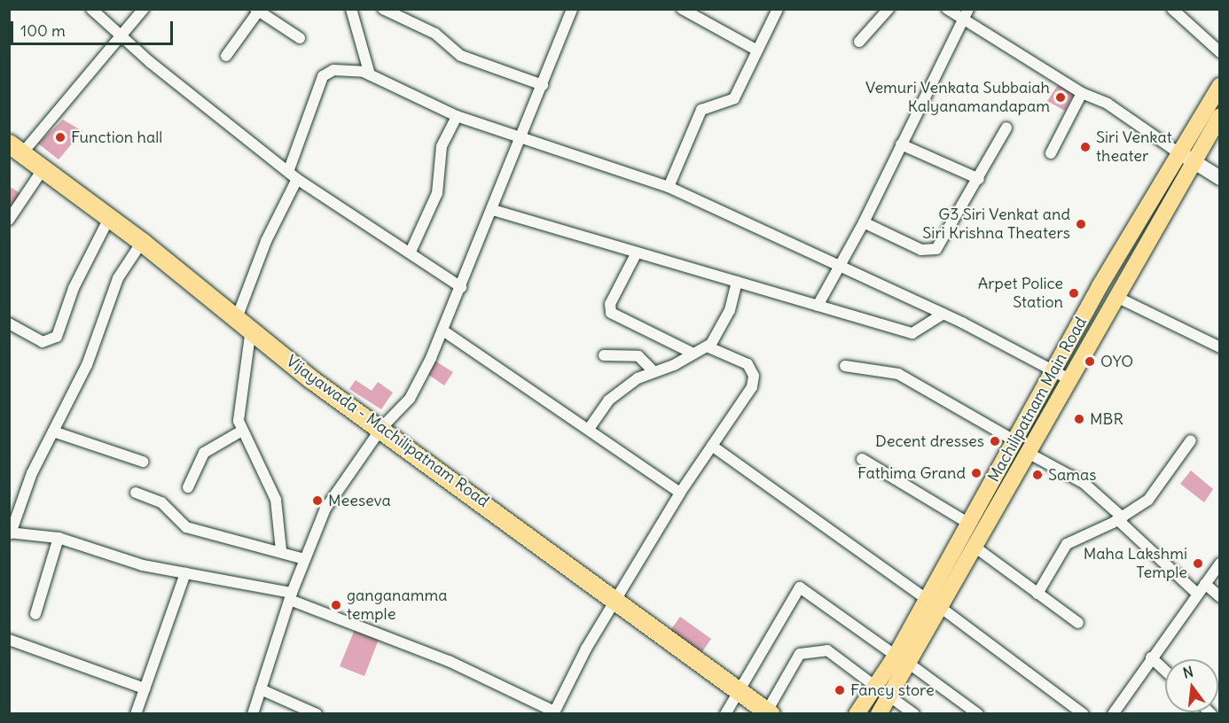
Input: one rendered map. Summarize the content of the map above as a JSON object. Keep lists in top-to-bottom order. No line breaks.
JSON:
{"streets":{"highway":["Vijayawada - Machilipatnam Road"],"main road":["Machilipatnam Main Road"]},"places":["Vemuri Venkata Subbaiah Kalyanamandapam","Function hall","Siri Venkat theater","G3 Siri Venkat and Siri Krishna Theaters","Arpet Police Station","OYO","MBR","Decent dresses","Fathima Grand","Samas","Meeseva","Maha Lakshmi Temple","ganganamma temple","Fancy store"],"scale_bar":"100 m","north":"top"}
